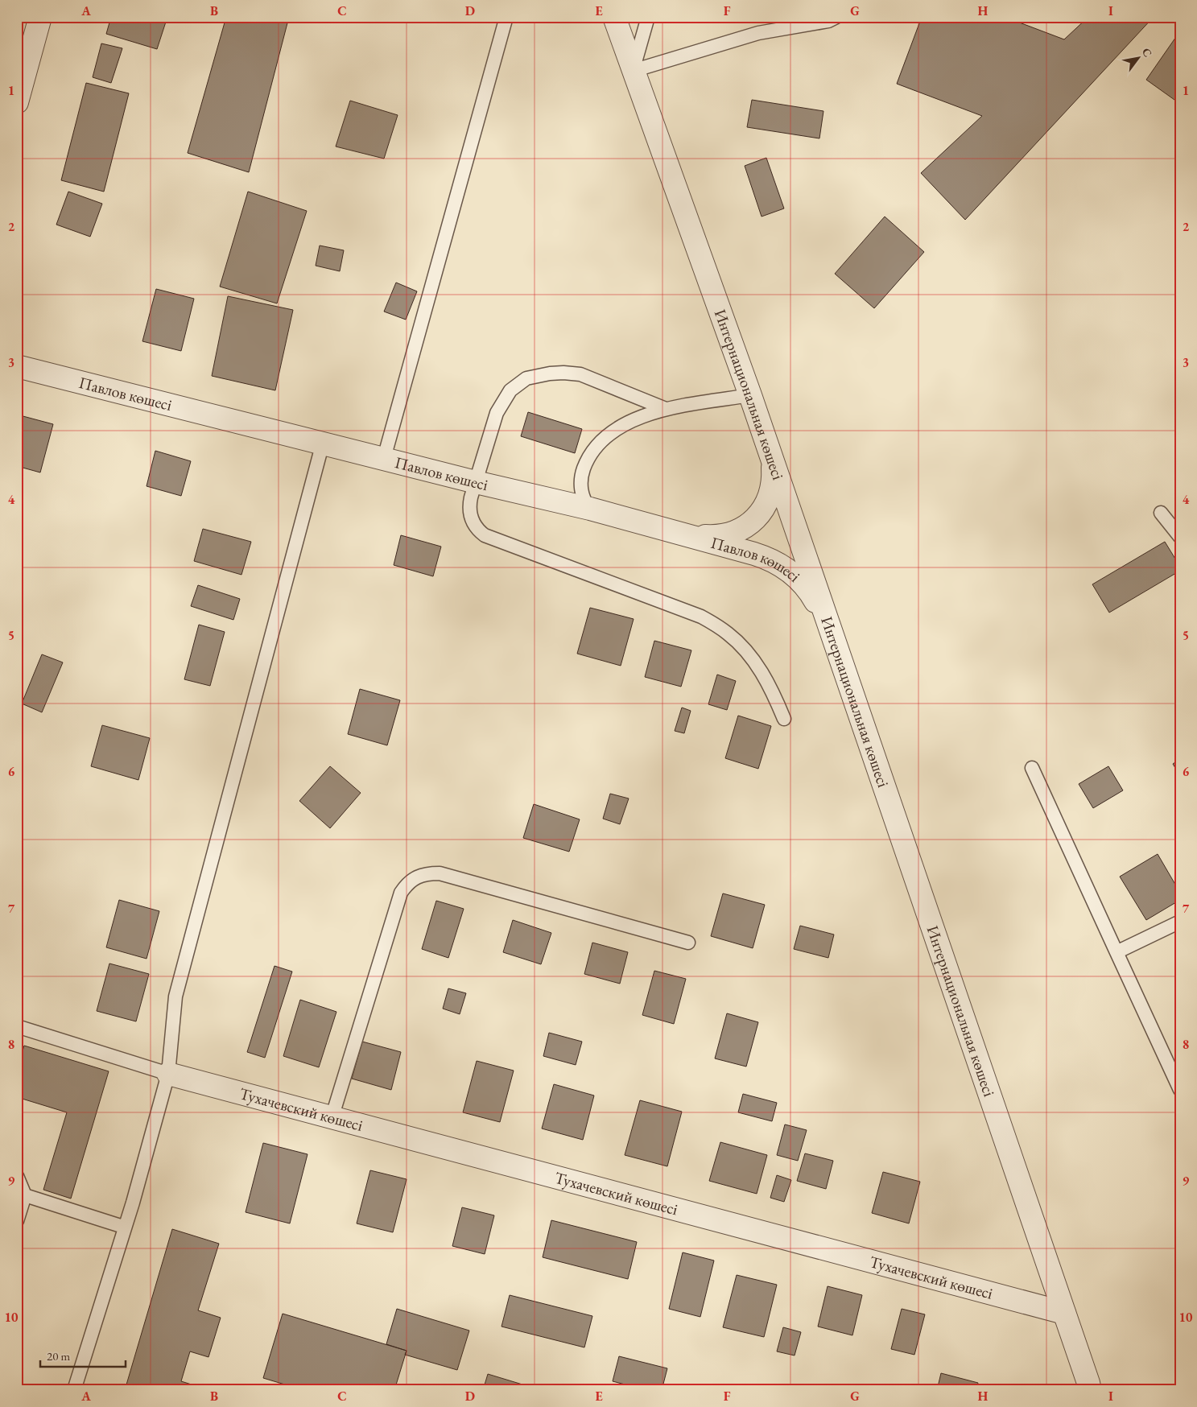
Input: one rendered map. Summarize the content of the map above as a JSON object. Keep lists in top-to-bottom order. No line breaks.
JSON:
{"streets":{"street":["Павлов көшесі","Интернациональная көшесі","Тухачевский көшесі"]},"crossings":[["Павлов көшесі","Интернациональная көшесі"],["Интернациональная көшесі","Тухачевский көшесі"]],"scale_bar":"20 m","north":"top right","grid":{"columns":["A","B","C","D","E","F","G","H","I"],"rows":["1","2","3","4","5","6","7","8","9","10"]}}
